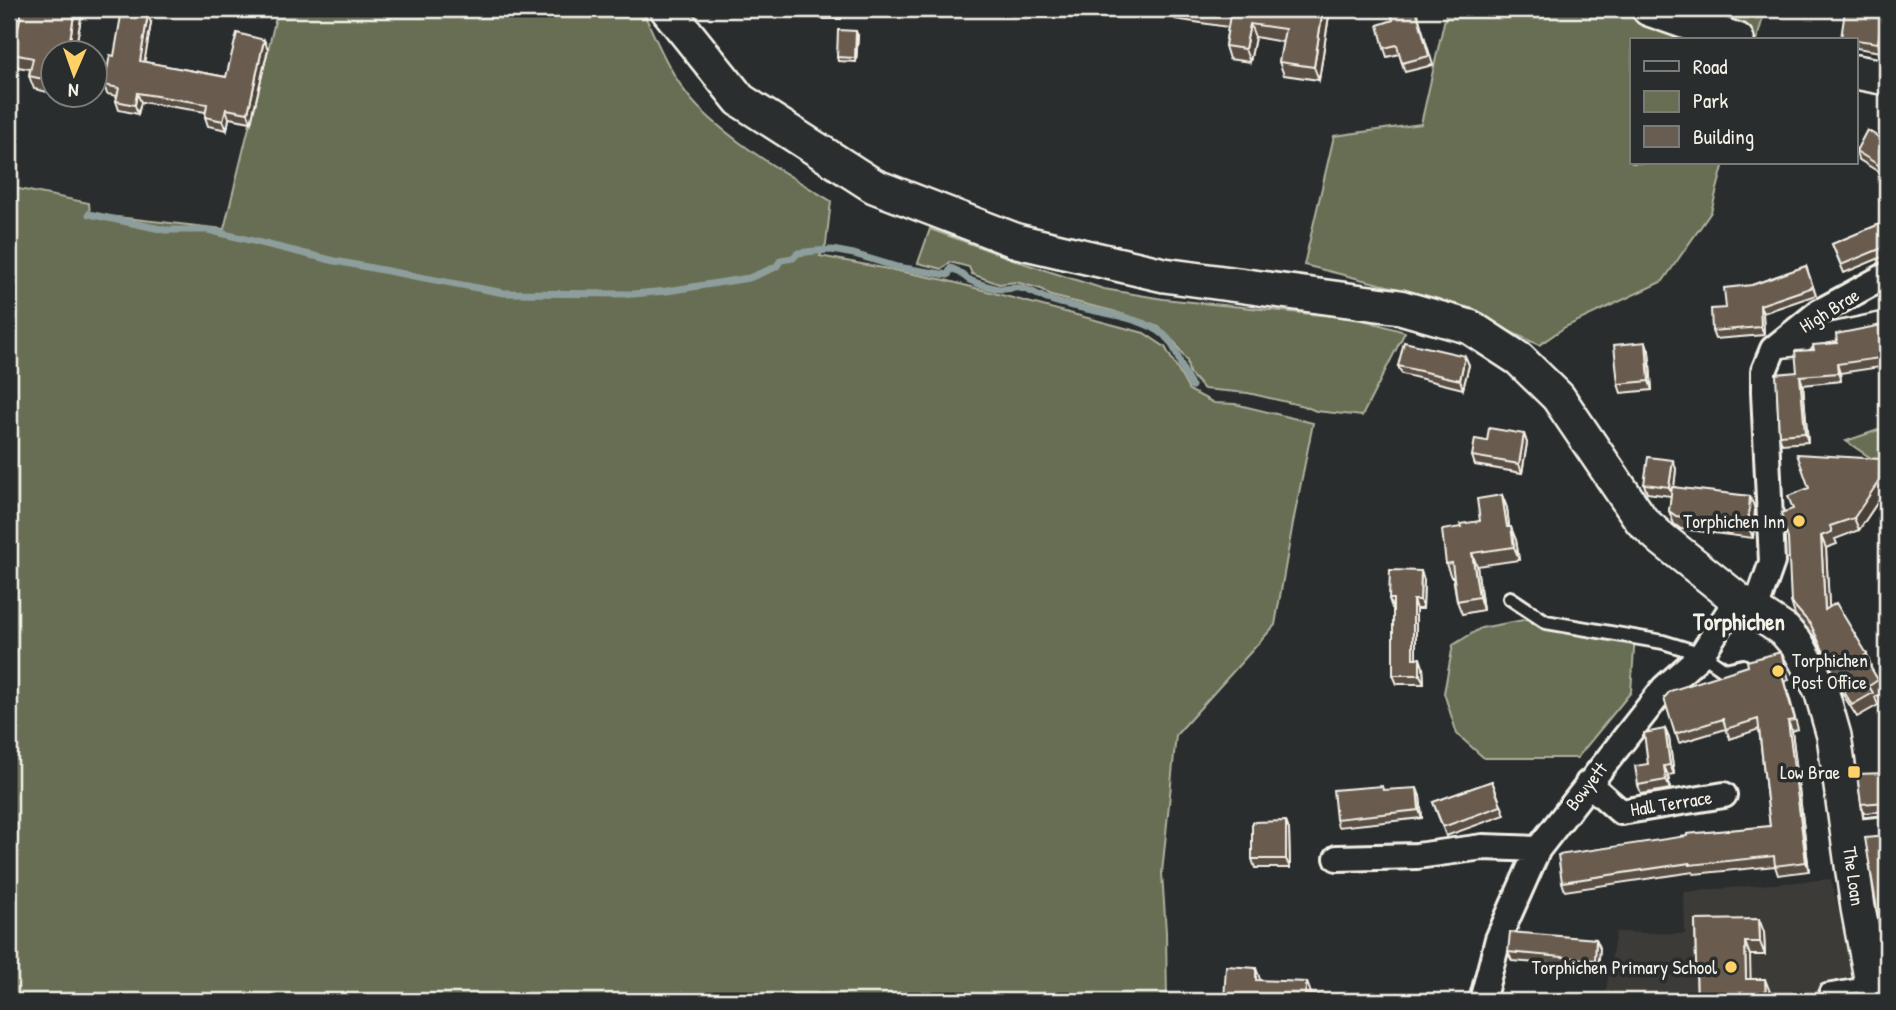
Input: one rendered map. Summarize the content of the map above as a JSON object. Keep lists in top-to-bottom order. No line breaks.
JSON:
{"streets":{"main road":["The Loan"],"street":["High Brae","Bowyett","Hall Terrace"]},"crossings":[["Bowyett","Hall Terrace"],["Bowyett","The Loan"]],"districts":["Torphichen"],"places":{"other":["Torphichen Inn","Torphichen Post Office","Torphichen Primary School"],"transit":["Low Brae"]},"legend":["Road","Park","Building"],"north":"bottom"}
